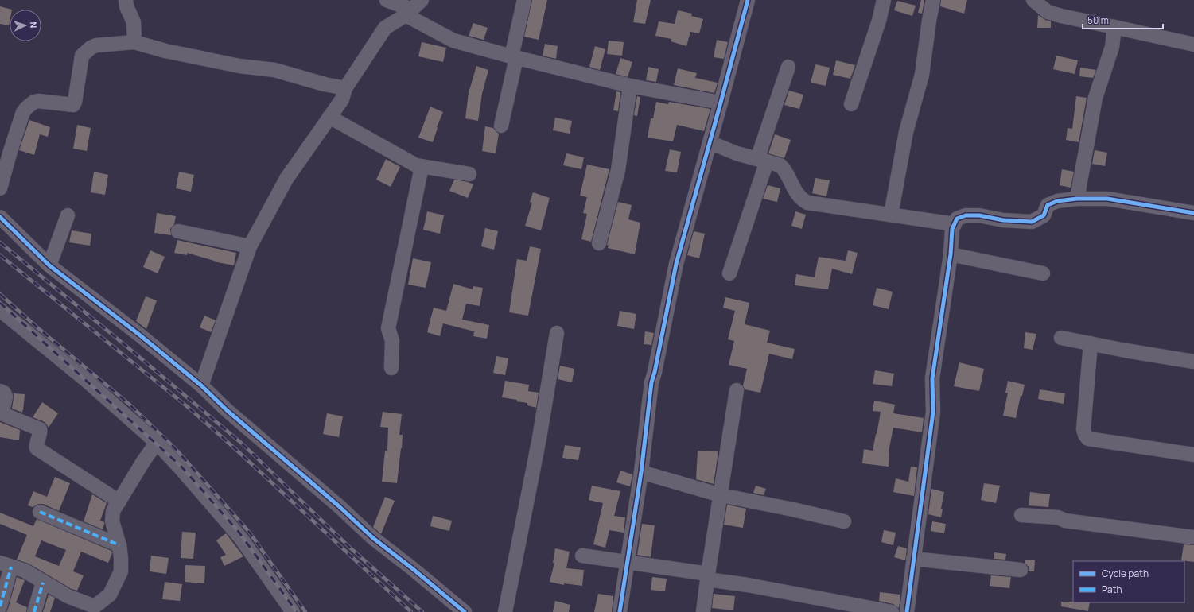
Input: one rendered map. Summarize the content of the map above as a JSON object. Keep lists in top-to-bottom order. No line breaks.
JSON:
{"legend":["Cycle path","Path"],"scale_bar":"50 m","north":"right"}
